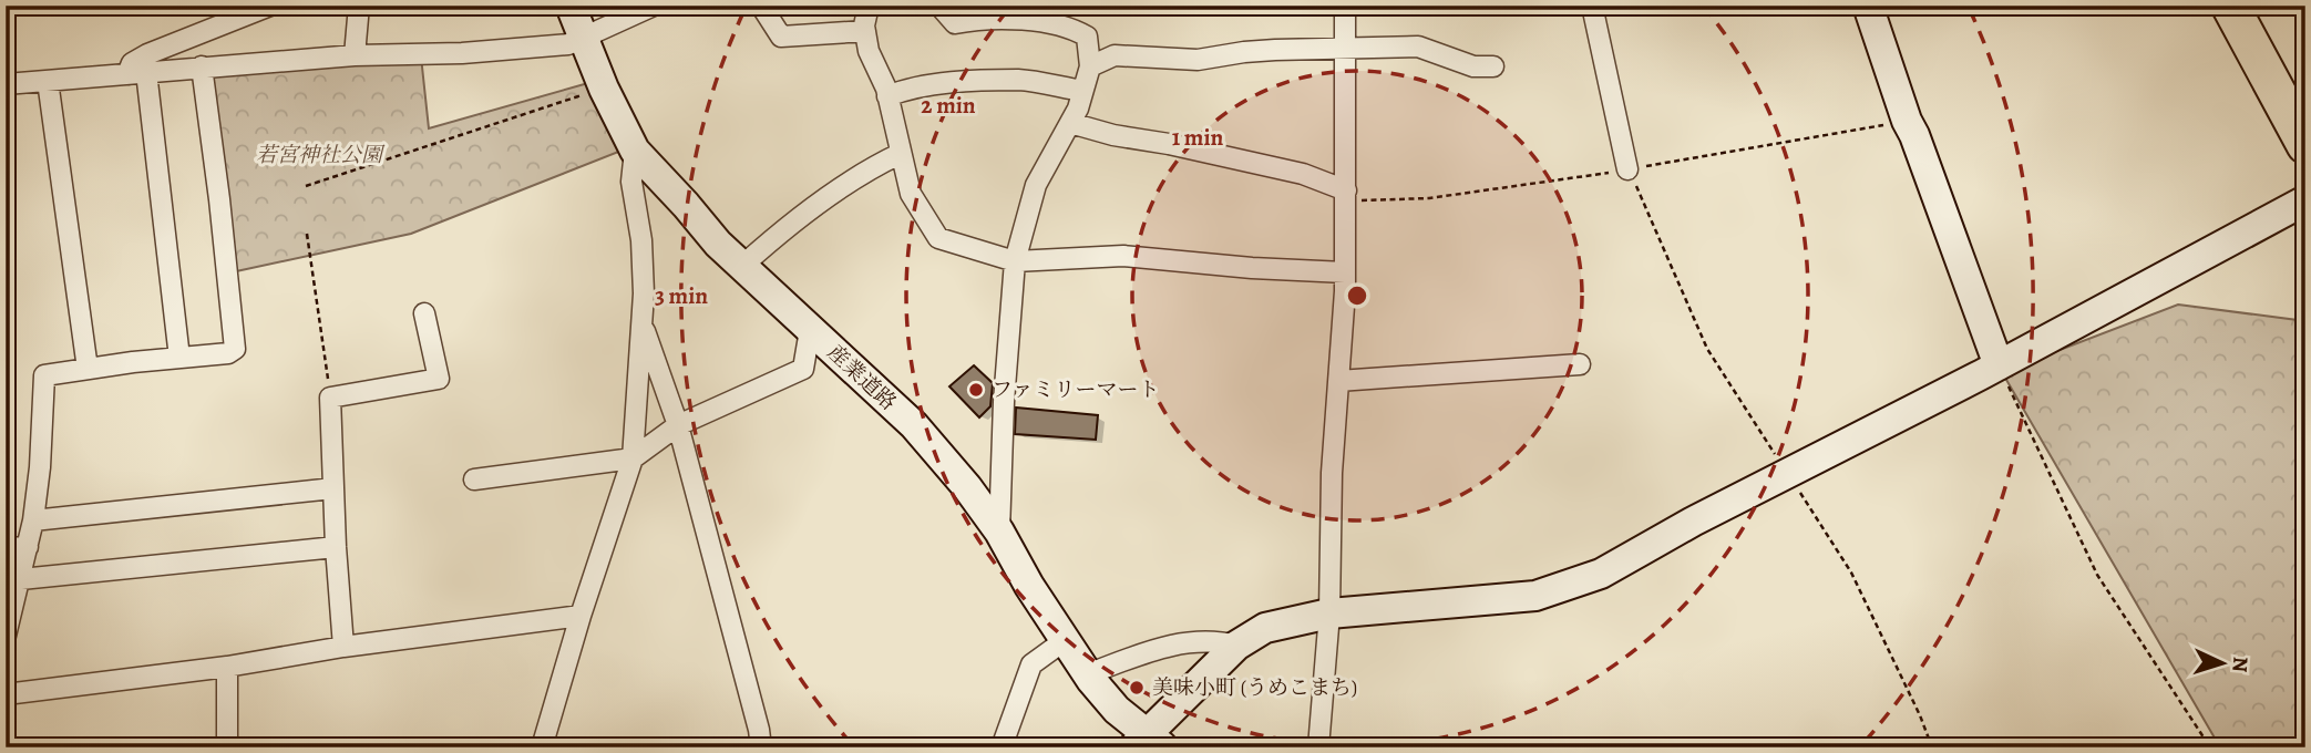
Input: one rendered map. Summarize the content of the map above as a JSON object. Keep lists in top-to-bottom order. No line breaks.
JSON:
{"streets":{"street":["産業道路"]},"parks":["若宮神社公園"],"places":["ファミリーマート","美味小町 (うめこまち)"],"north":"right","rings":["2 min","1 min","3 min"]}
